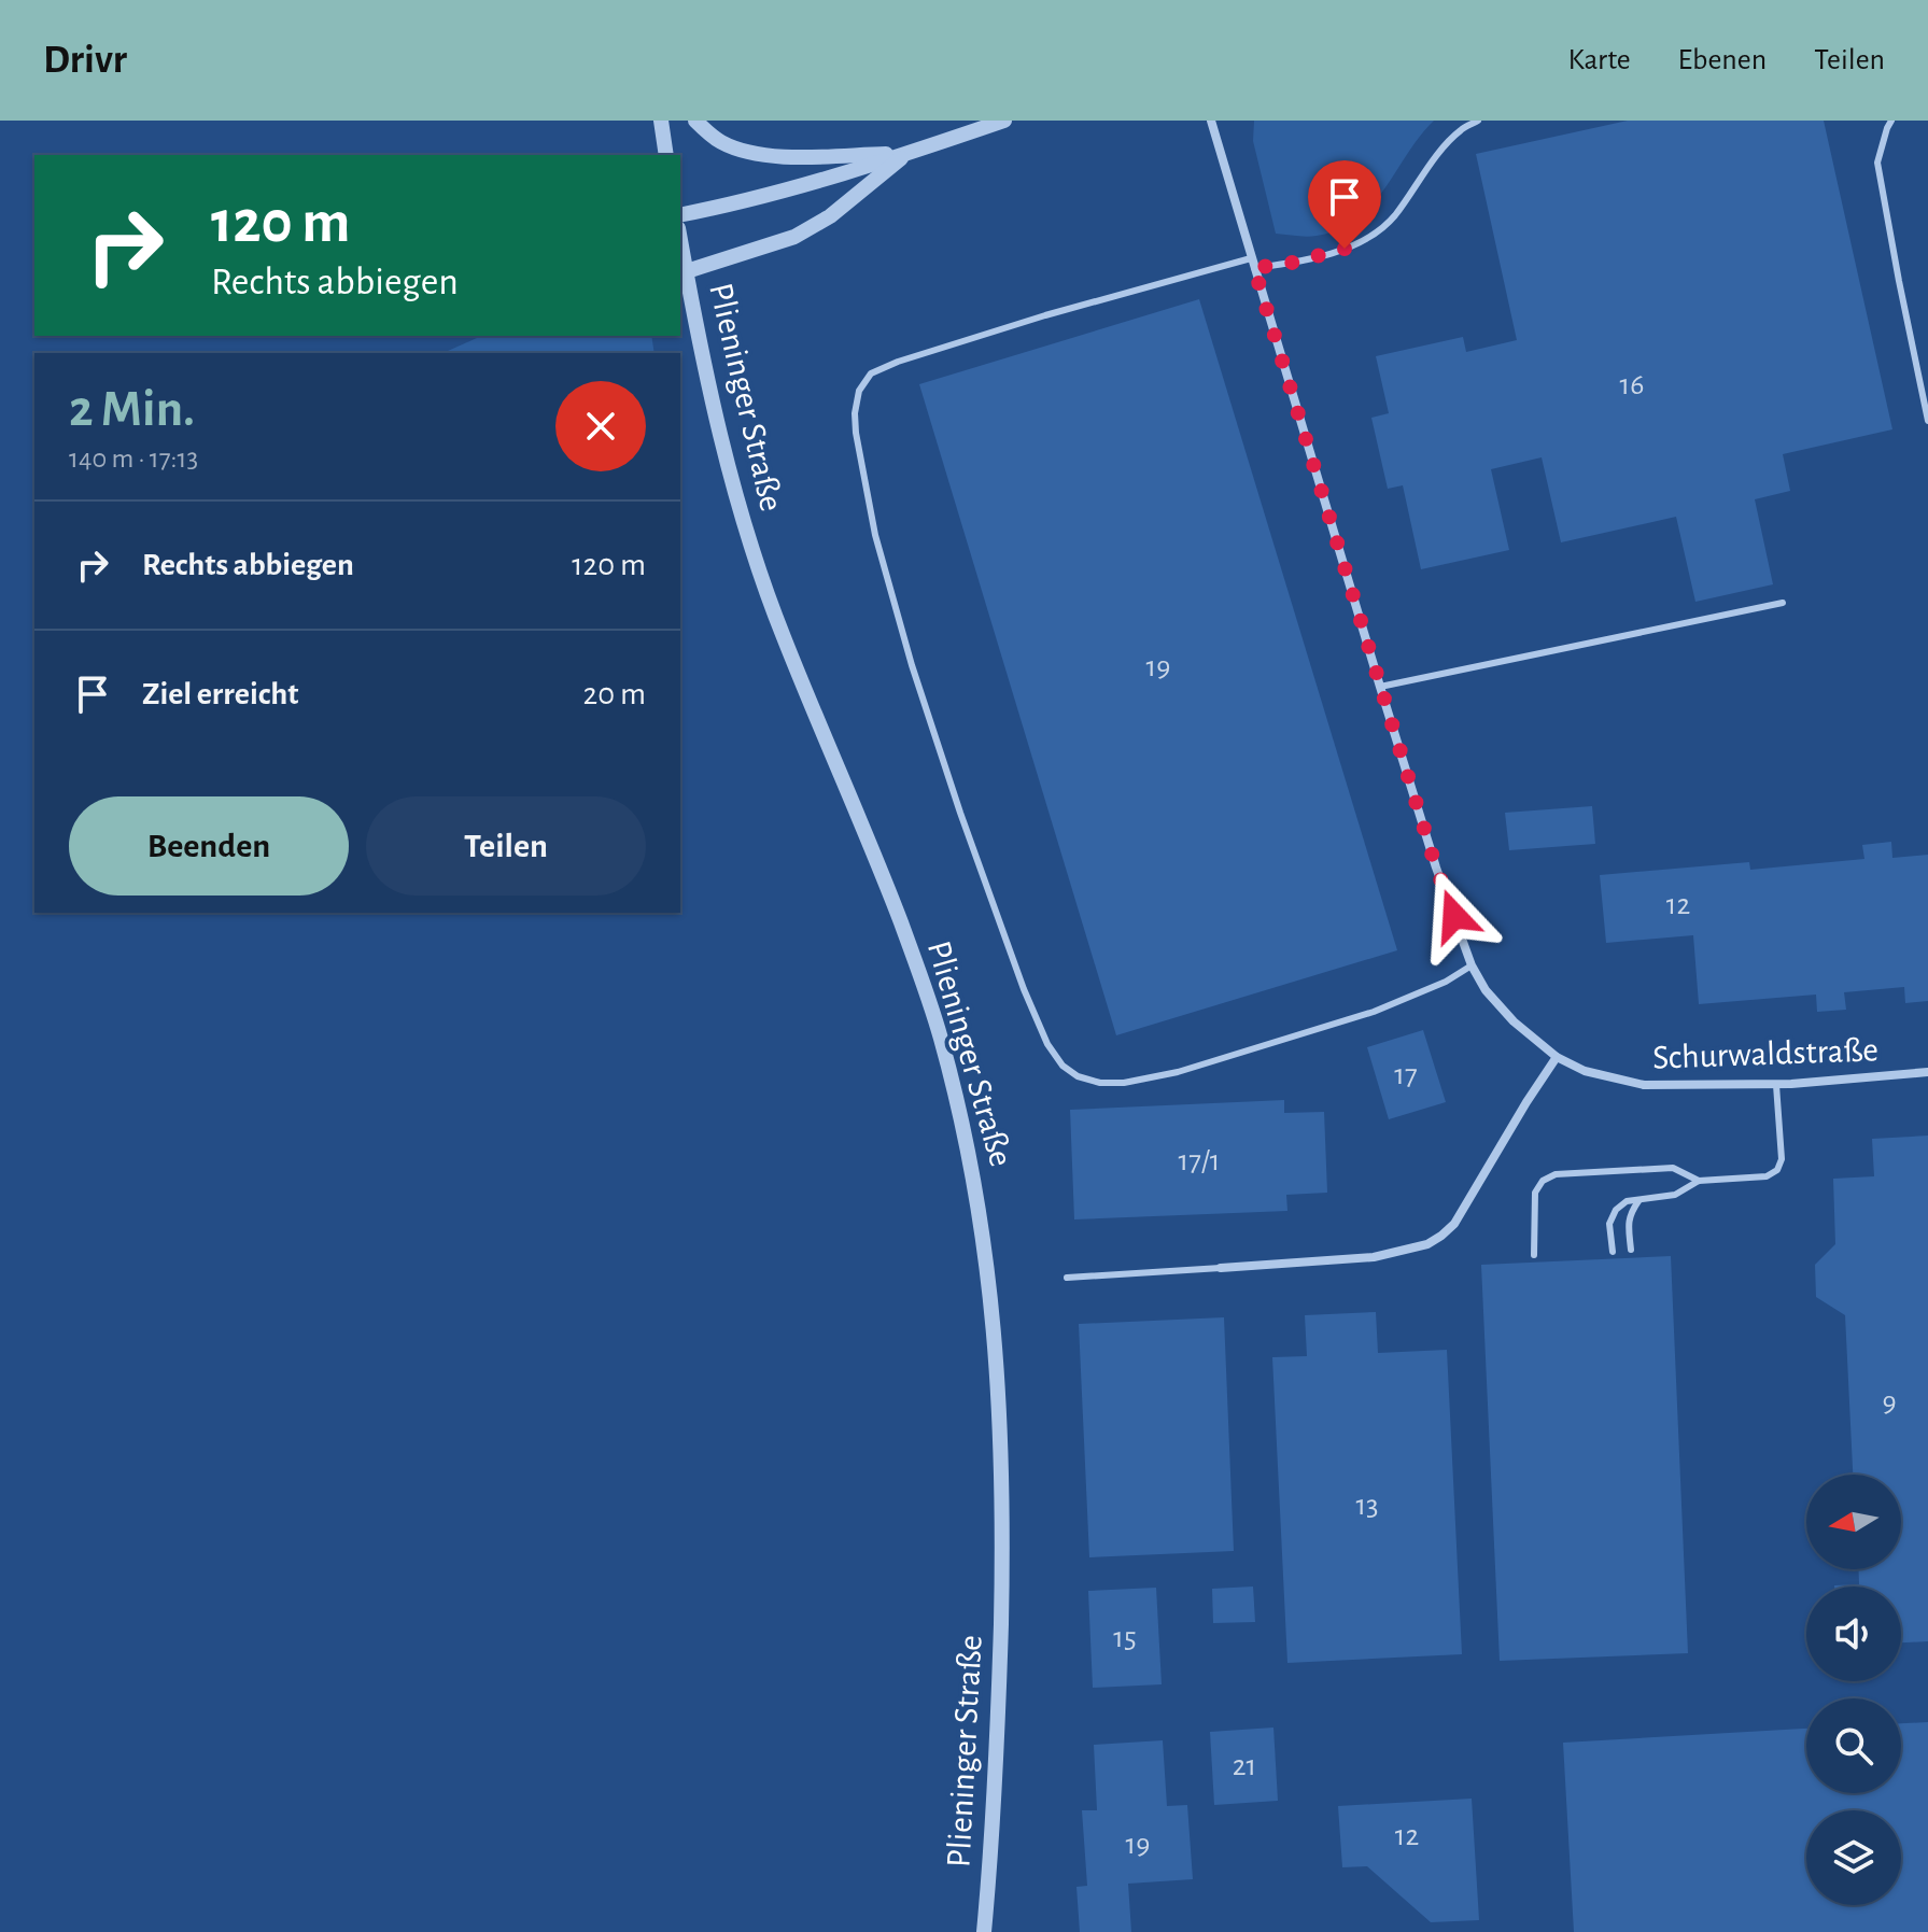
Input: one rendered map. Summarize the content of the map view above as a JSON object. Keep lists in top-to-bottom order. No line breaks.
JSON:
{"streets":{"street":["Plieninger Straße","Schurwaldstraße"]},"house_numbers":["16","19","12","17","17/1","9","13","15","21","12","19"],"north":"left","page":{"header":"Drivr","nav":["Karte","Ebenen","Teilen"],"turn":["120 m","Rechts abbiegen"],"heading":["2 Min.","140 m · 17:13"],"list":[{"name":"Rechts abbiegen","value":"120 m"},{"name":"Ziel erreicht","value":"20 m"}],"buttons":["Beenden","Teilen"]}}
